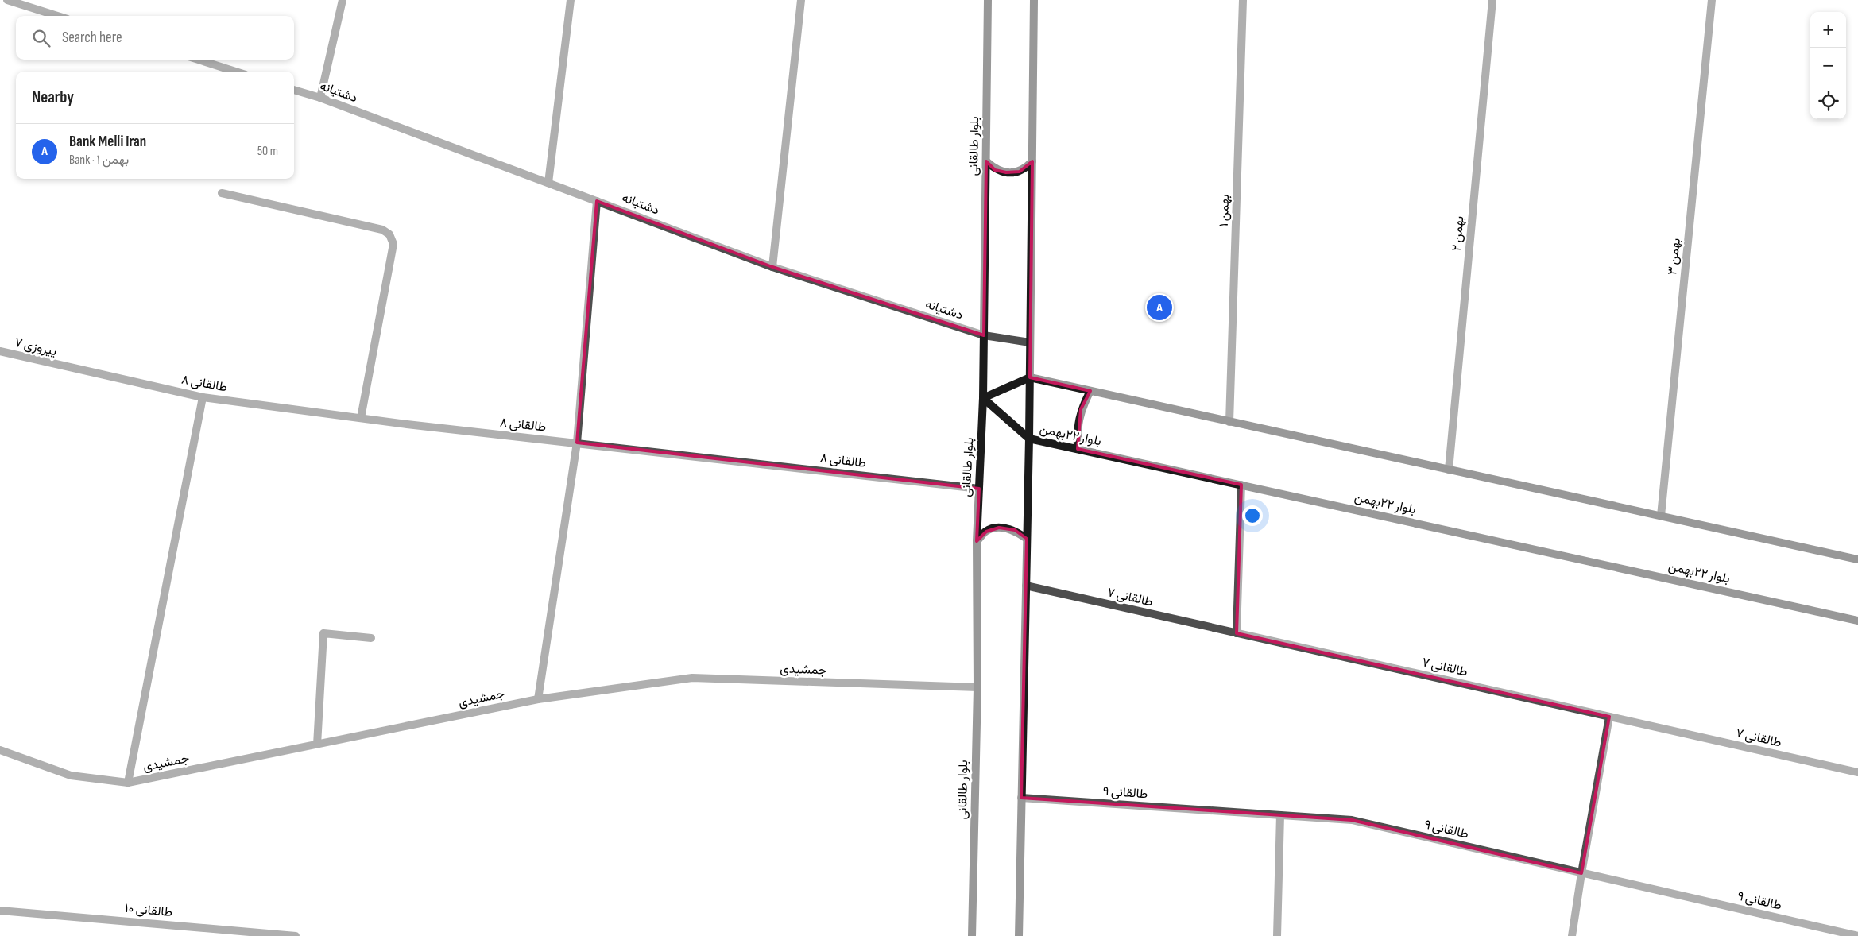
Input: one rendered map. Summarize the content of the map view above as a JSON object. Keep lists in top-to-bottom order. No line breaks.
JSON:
{"streets":{"main road":["بلوار طالقانی","بلوار ۲۲بهمن"],"street":["دشتیانه","بهمن ۱","بهمن ۲","بهمن ۳","پیروزی ۷","طالقانی ۸","طالقانی ۷","جمشیدی","طالقانی ۹","طالقانی ۱۰"]},"crossings":[["دشتیانه","بلوار طالقانی"],["بلوار طالقانی","طالقانی ۸"],["بلوار طالقانی","بلوار ۲۲بهمن"],["بلوار طالقانی","جمشیدی"],["پیروزی ۷","طالقانی ۸"]],"page":{"map_buttons":["+","−"],"search":"Search here","heading":"Nearby","list":[{"mark":"A","name":"Bank Melli Iran","note":"Bank · بهمن ۱","value":"50 m"}],"pins":"A"}}
